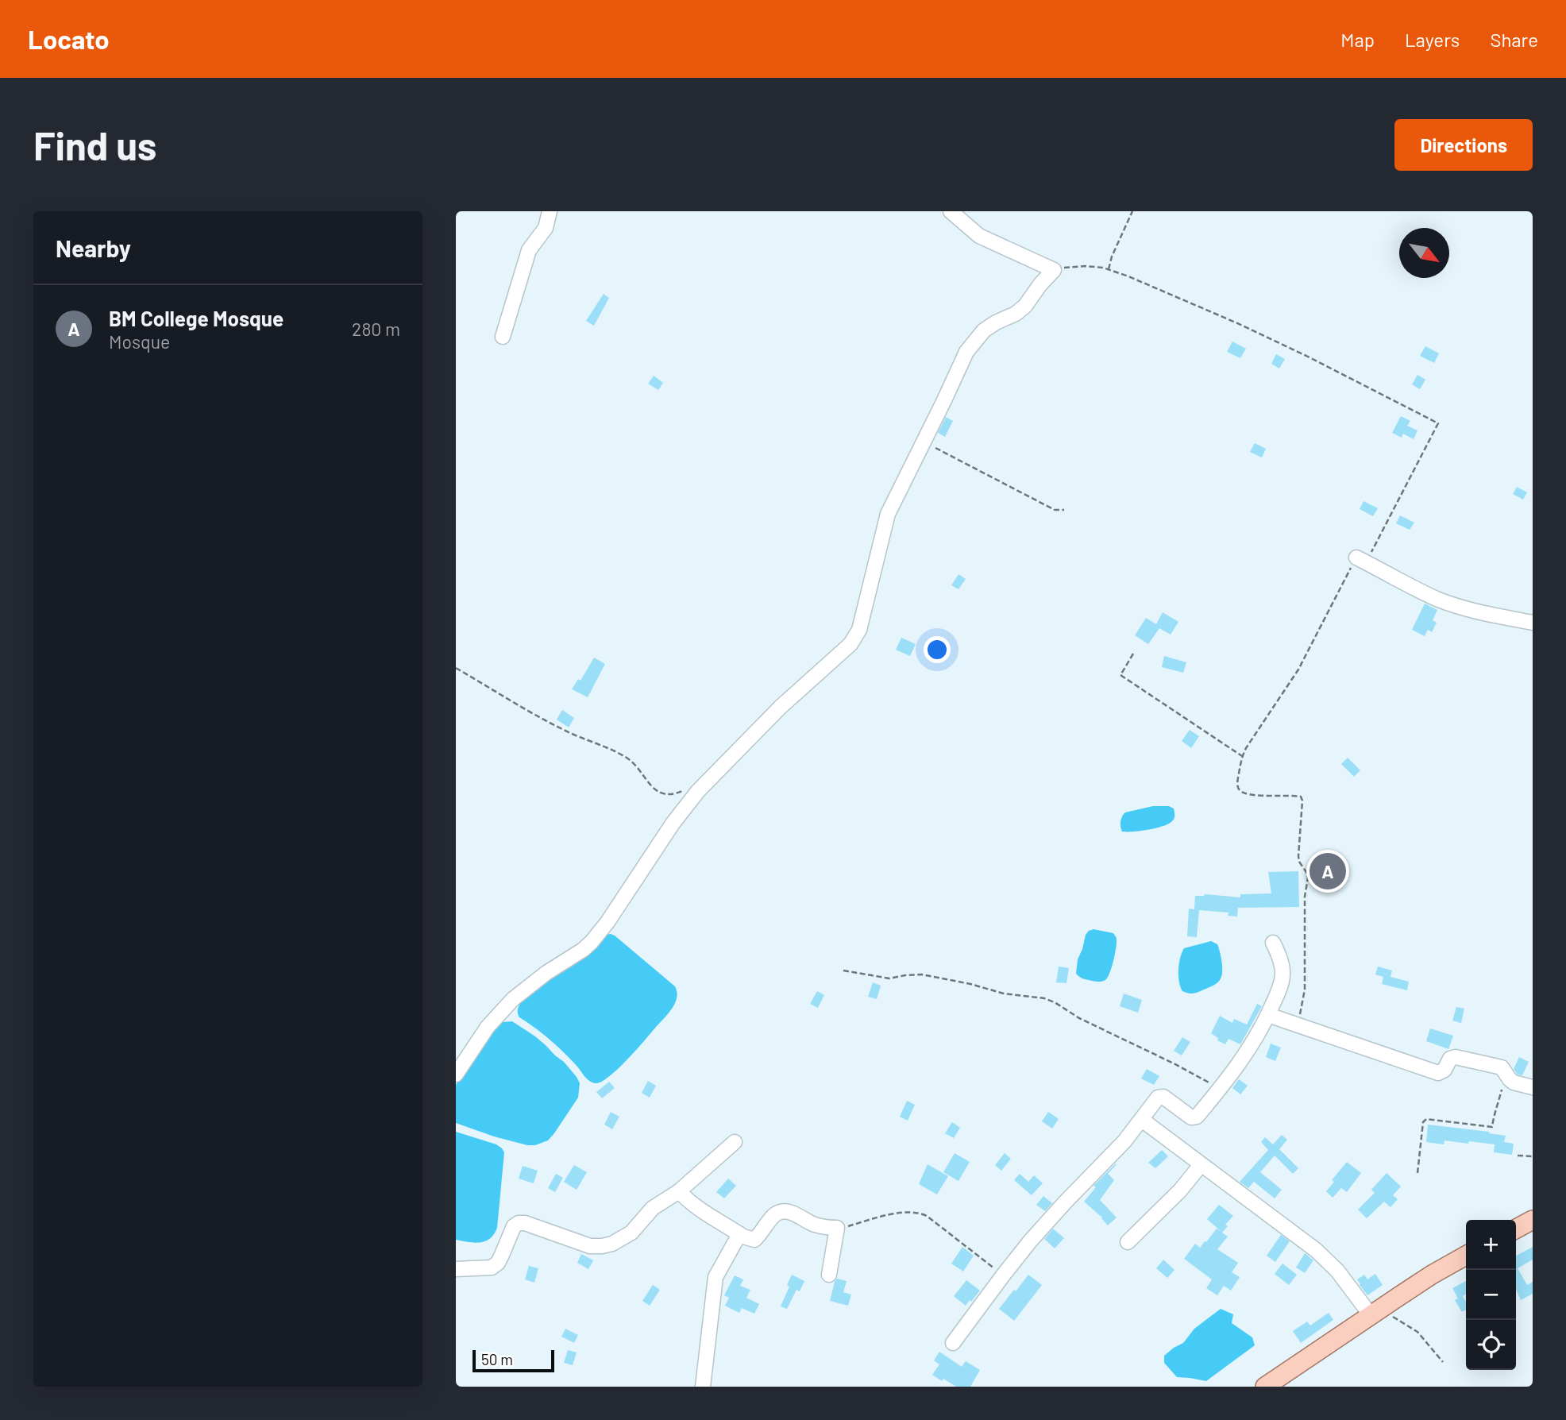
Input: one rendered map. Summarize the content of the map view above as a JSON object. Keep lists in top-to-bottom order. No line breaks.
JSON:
{"scale_bar":"50 m","north":"bottom right","page":{"header":"Locato","nav":["Map","Layers","Share"],"buttons":"Directions","title":"Find us","heading":"Nearby","list":[{"mark":"A","name":"BM College Mosque","note":"Mosque","value":"280 m"}],"pins":"A","map_buttons":["+","−"],"scale":"50 m"}}
